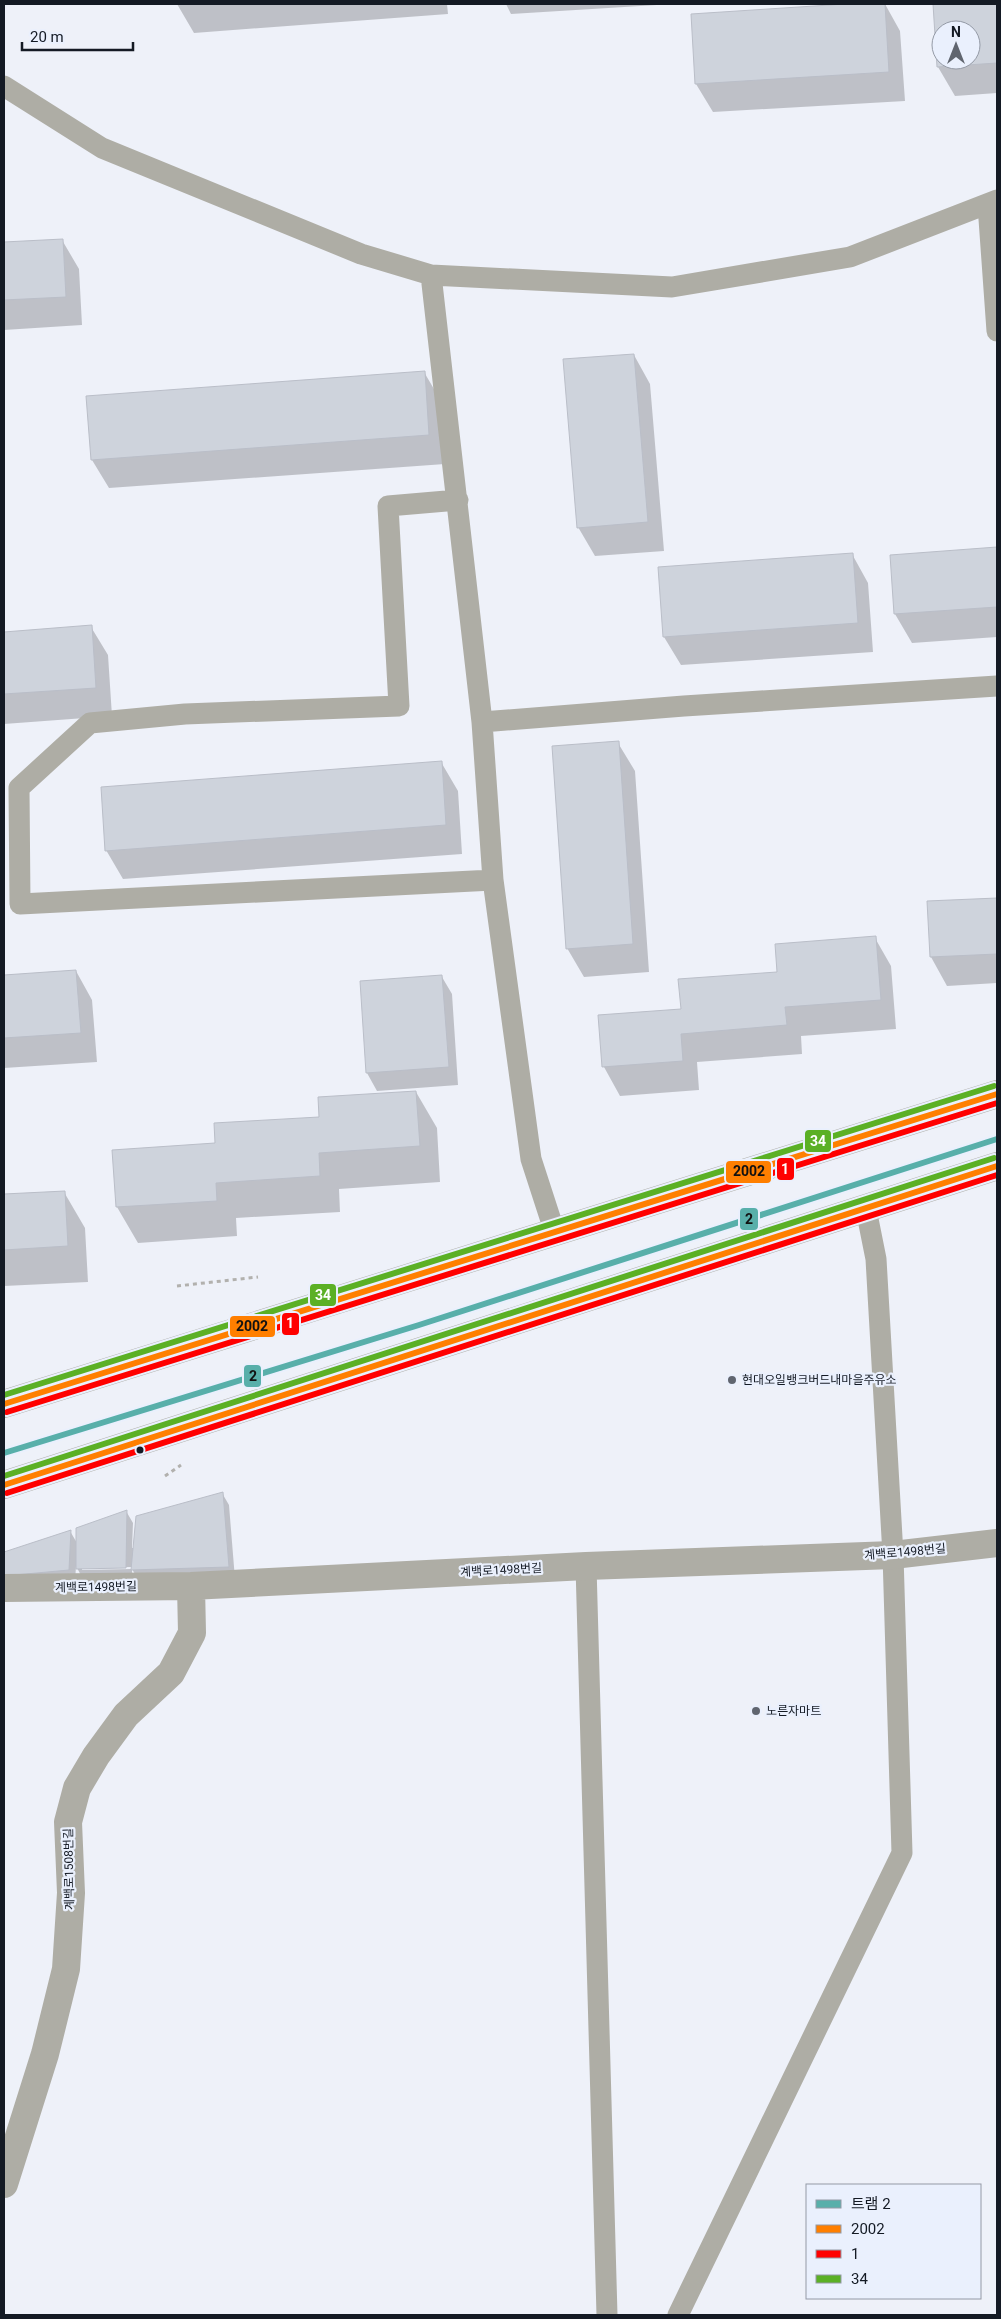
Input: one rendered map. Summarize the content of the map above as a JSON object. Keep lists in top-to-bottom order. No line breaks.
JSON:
{"streets":{"street":["계백로1498번길","계백로1508번길"]},"crossings":[["계백로1498번길","계백로1508번길"]],"places":["현대오일뱅크버드내마을주유소","노른자마트"],"lines":["transit line 34","transit line 2002","transit line 1","tram line 2"],"legend":["트램 2","2002","1","34"],"scale_bar":"20 m","north":"top"}
